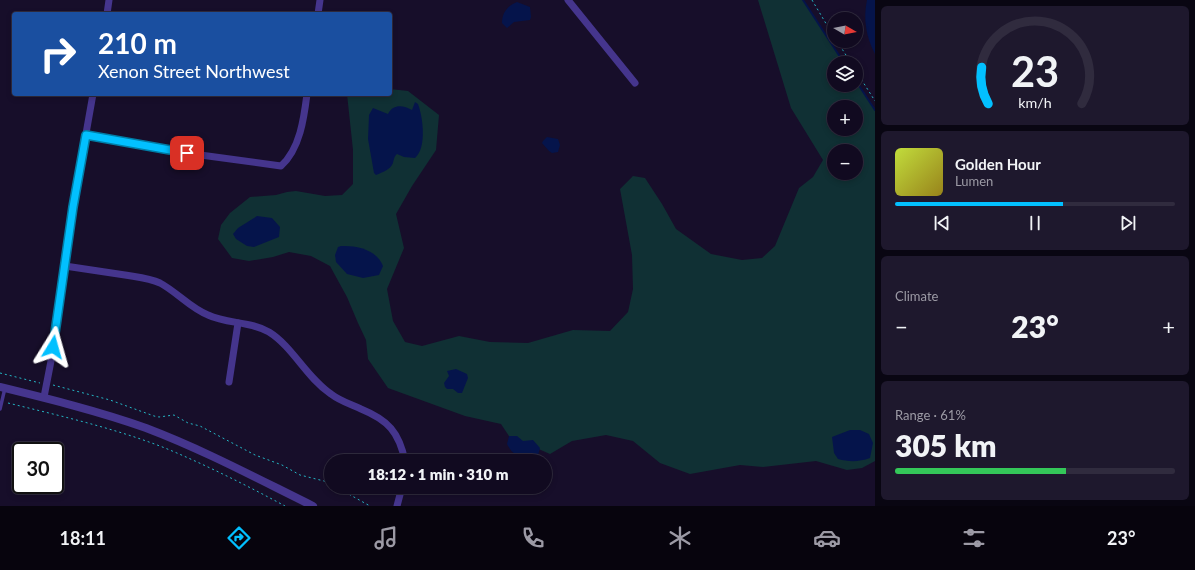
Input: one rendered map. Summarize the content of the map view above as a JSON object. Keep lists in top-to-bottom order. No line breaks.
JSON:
{"north":"right","page":{"map_buttons":["+","−"],"turn":["210 m","Xenon Street Northwest"],"song":["Golden Hour","Lumen"],"tile":["Climate",["Range · 61%","305 km"]],"heat":["−","23°","+"],"limit":"30","trip":"18:12 · 1 min · 310 m","tabs":["18:11","23°"],"gauge":["23","km/h"]}}
